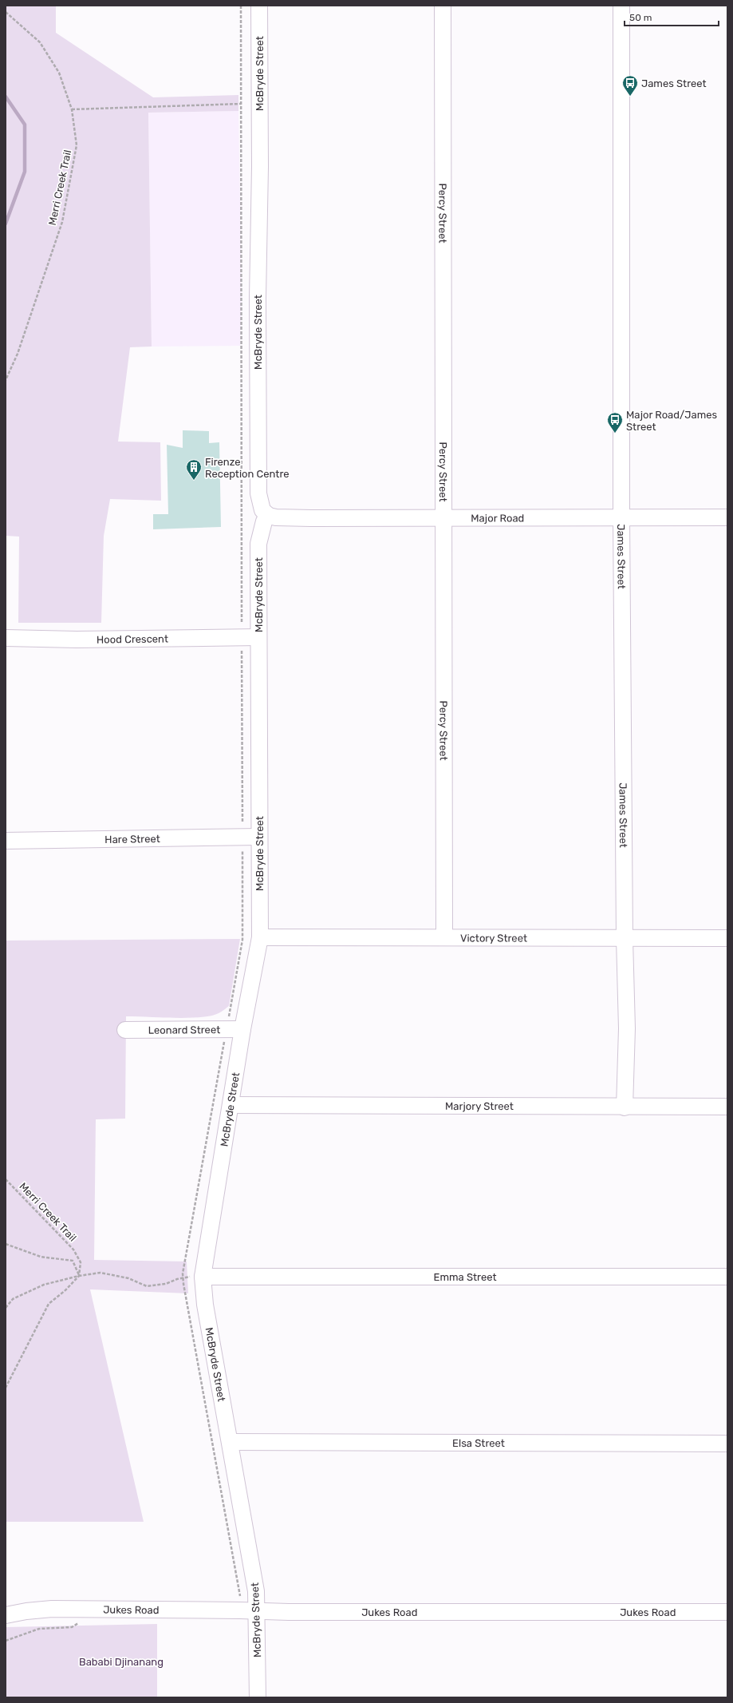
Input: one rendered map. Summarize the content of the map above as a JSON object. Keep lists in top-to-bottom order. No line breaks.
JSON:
{"streets":{"street":["McBryde Street","Percy Street","Major Road","James Street","Hood Crescent","Hare Street","Victory Street","Leonard Street","Marjory Street","Emma Street","Elsa Street","Jukes Road"],"path":["Merri Creek Trail"]},"crossings":[["McBryde Street","Major Road"],["McBryde Street","Hood Crescent"],["McBryde Street","Hare Street"],["McBryde Street","Victory Street"],["McBryde Street","Leonard Street"],["McBryde Street","Marjory Street"],["McBryde Street","Emma Street"],["McBryde Street","Elsa Street"],["McBryde Street","Jukes Road"],["Percy Street","Major Road"],["Percy Street","Victory Street"],["Major Road","James Street"],["James Street","Victory Street"],["James Street","Marjory Street"]],"parks":["Bababi Djinanang"],"places":{"bus stop":["James Street","Major Road/James Street"],"building":["Firenze Reception Centre"]},"scale_bar":"50 m"}
